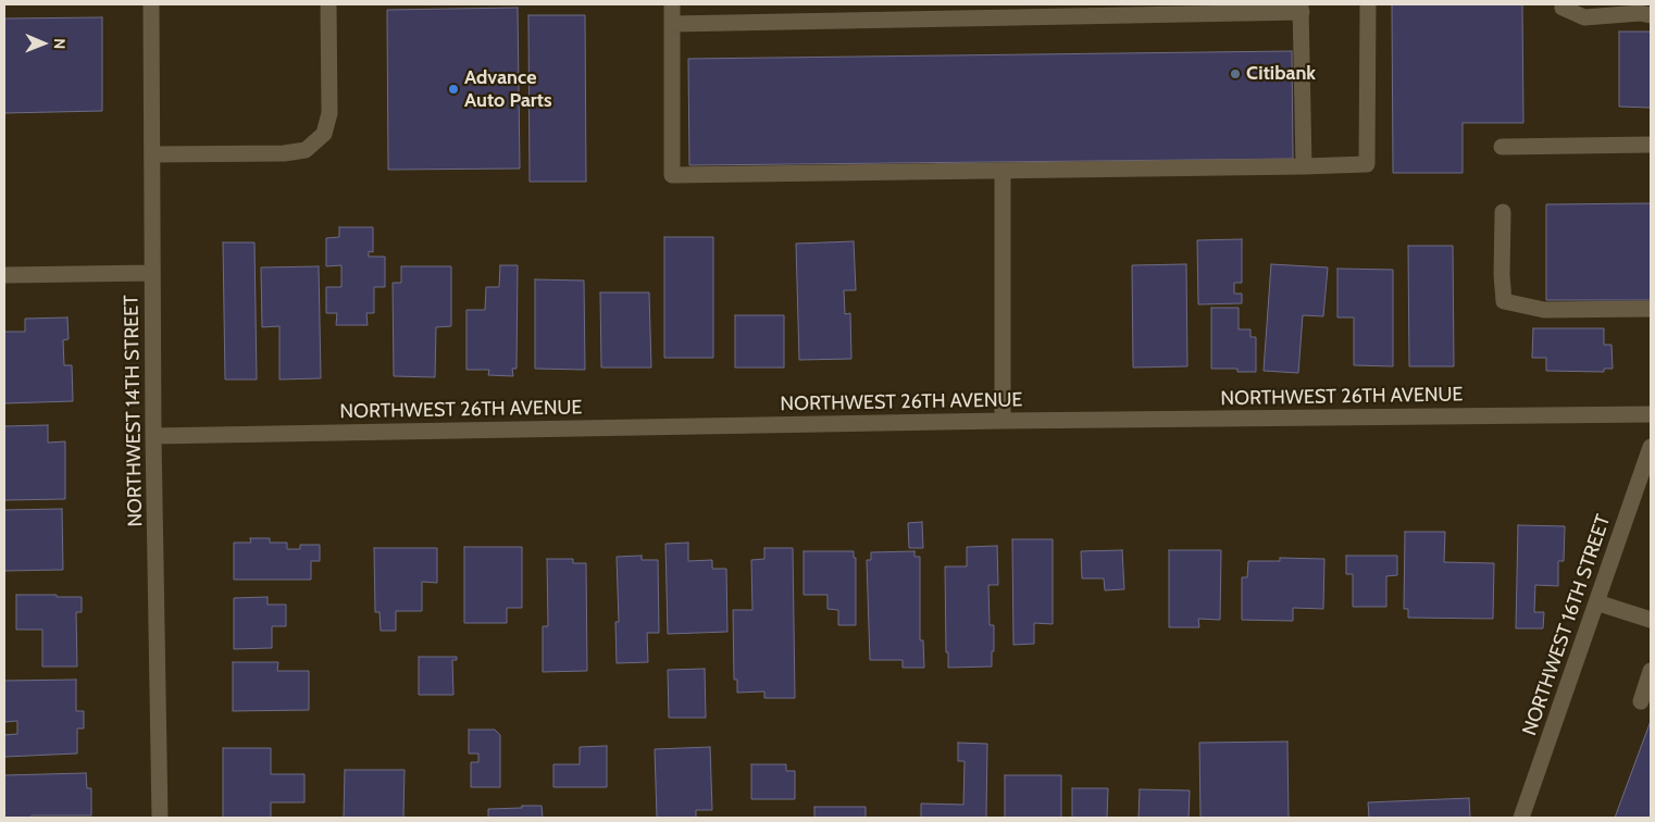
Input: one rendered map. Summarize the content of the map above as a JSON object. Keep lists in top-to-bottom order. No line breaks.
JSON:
{"streets":{"street":["NORTHWEST 26TH AVENUE","NORTHWEST 14TH STREET","NORTHWEST 16TH STREET"]},"crossings":[["NORTHWEST 26TH AVENUE","NORTHWEST 14TH STREET"]],"places":["Citibank","Advance Auto Parts"],"north":"right"}
